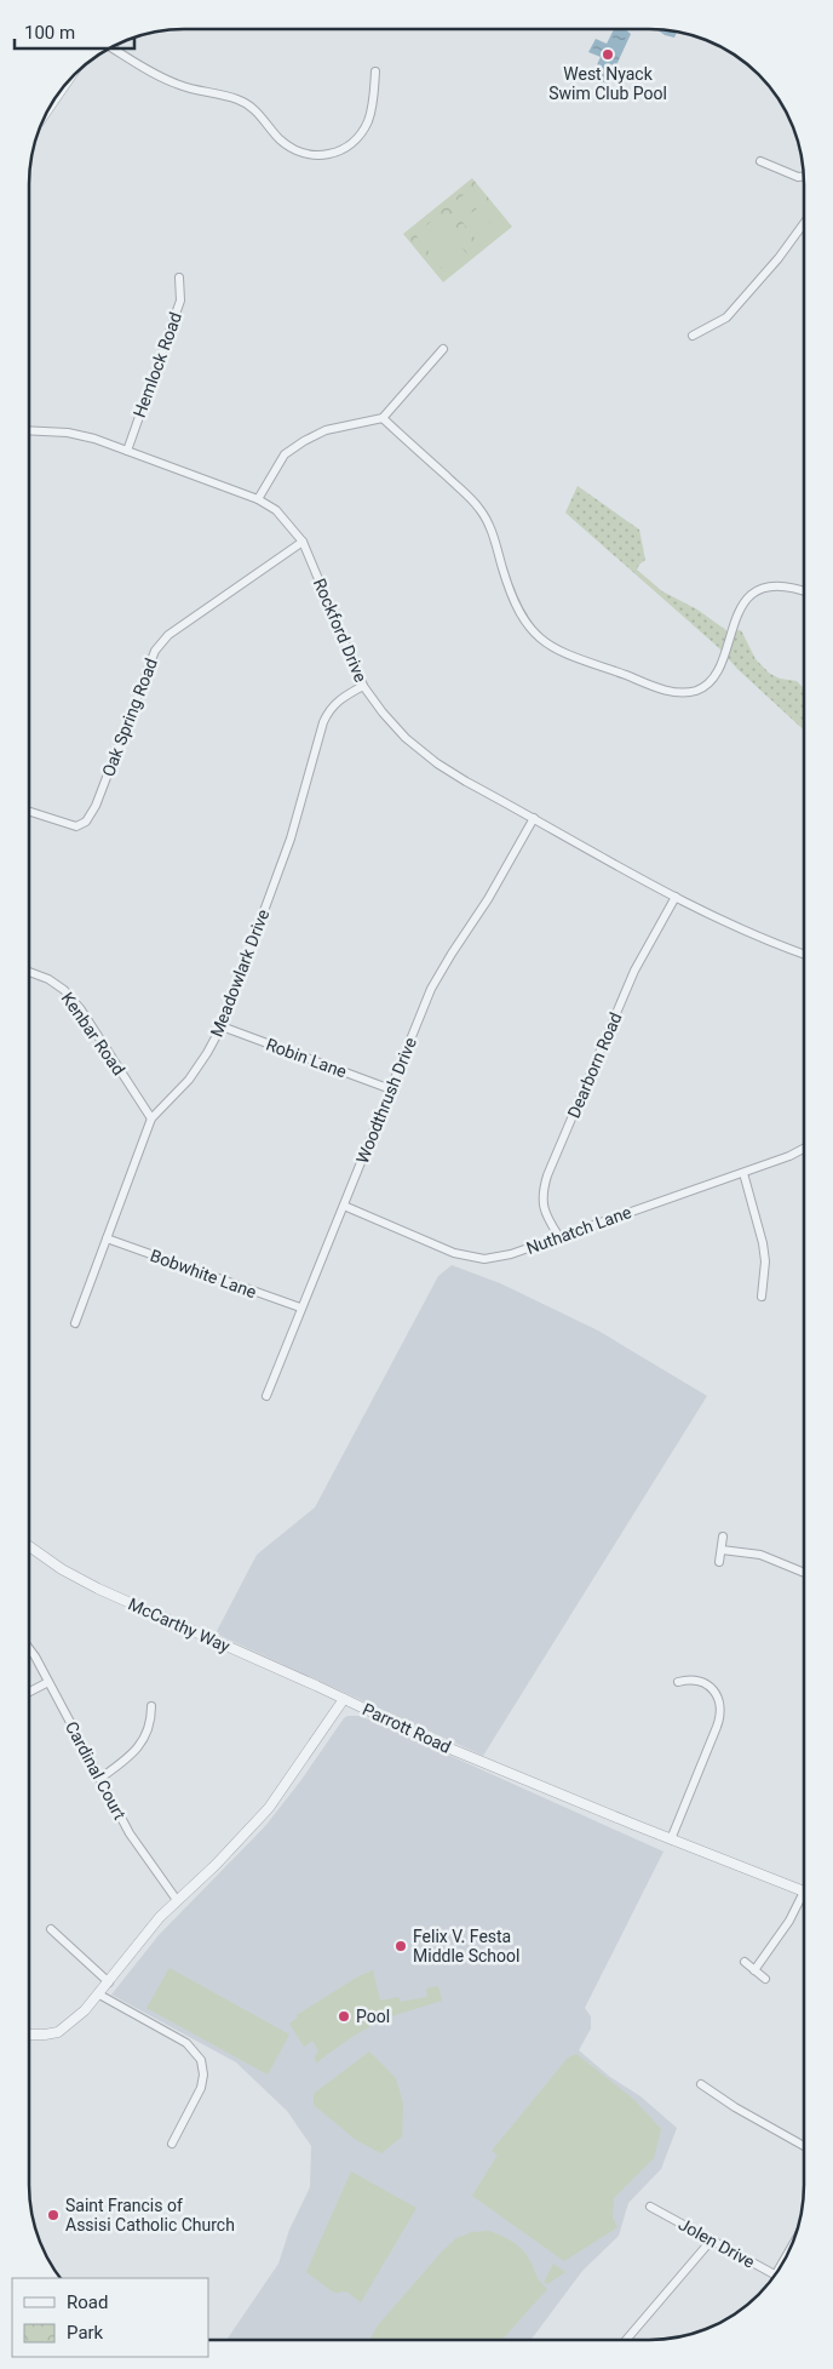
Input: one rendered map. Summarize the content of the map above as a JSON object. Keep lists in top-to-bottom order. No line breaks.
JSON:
{"streets":{"street":["Hemlock Road","Rockford Drive","Oak Spring Road","Meadowlark Drive","Kenbar Road","Robin Lane","Dearborn Road","Woodthrush Drive","Nuthatch Lane","Bobwhite Lane","McCarthy Way","Parrott Road","Cardinal Court","Jolen Drive"]},"crossings":[["Hemlock Road","Rockford Drive"],["Rockford Drive","Oak Spring Road"],["Rockford Drive","Meadowlark Drive"],["Rockford Drive","Dearborn Road"],["Rockford Drive","Woodthrush Drive"],["Meadowlark Drive","Kenbar Road"],["Meadowlark Drive","Robin Lane"],["Meadowlark Drive","Bobwhite Lane"],["Robin Lane","Woodthrush Drive"],["Dearborn Road","Nuthatch Lane"],["Woodthrush Drive","Nuthatch Lane"],["Woodthrush Drive","Bobwhite Lane"],["McCarthy Way","Parrott Road"],["Parrott Road","Cardinal Court"]],"places":["West Nyack Swim Club Pool","Felix V. Festa Middle School","Pool","Saint Francis of Assisi Catholic Church"],"legend":["Road","Park"],"scale_bar":"100 m"}
